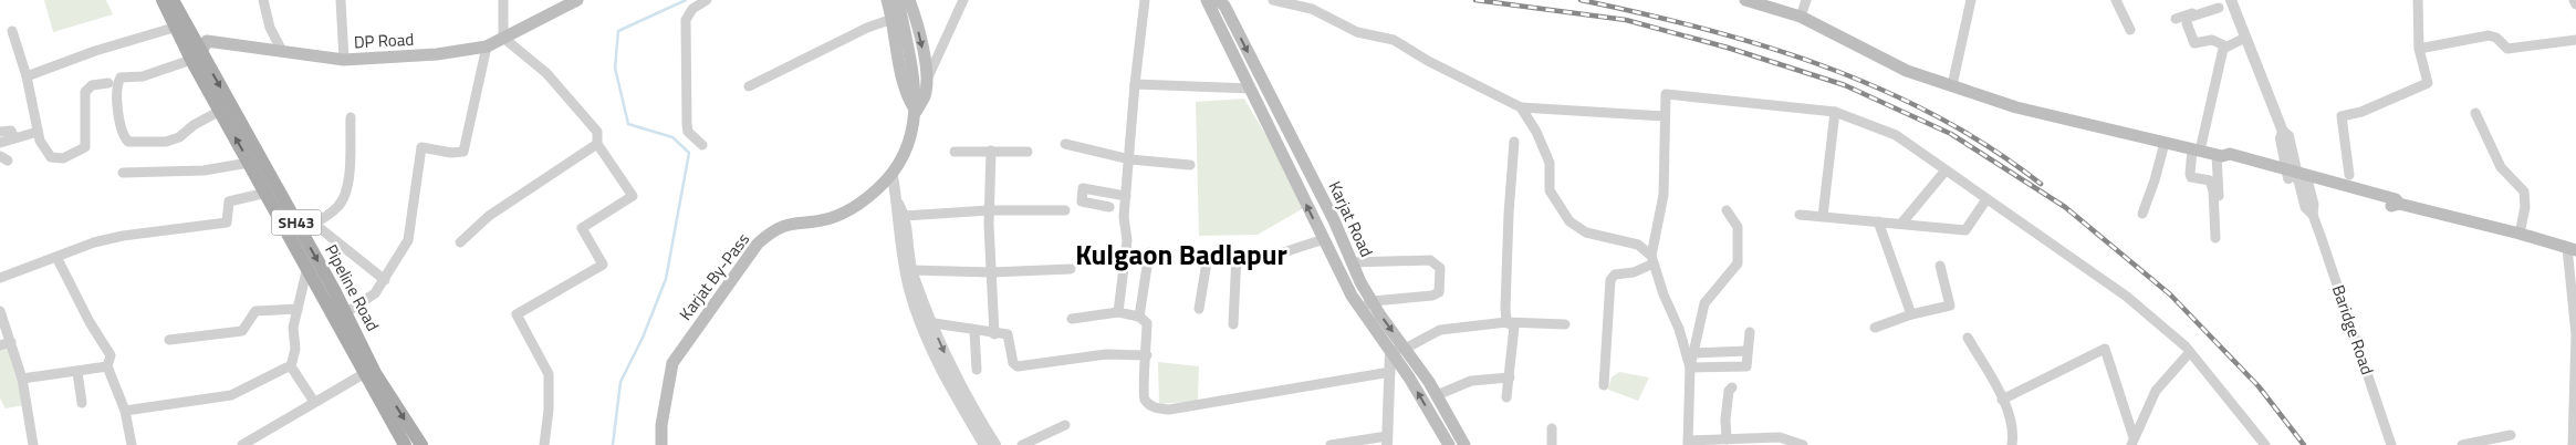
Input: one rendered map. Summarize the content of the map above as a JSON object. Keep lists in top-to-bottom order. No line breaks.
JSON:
{"streets":{"main road":["DP Road","Karjat Road","SH43","Karjat By-Pass","Pipeline Road"],"street":["Baridge Road"]},"crossings":[["DP Road","Pipeline Road"]],"districts":["Kulgaon Badlapur"]}
